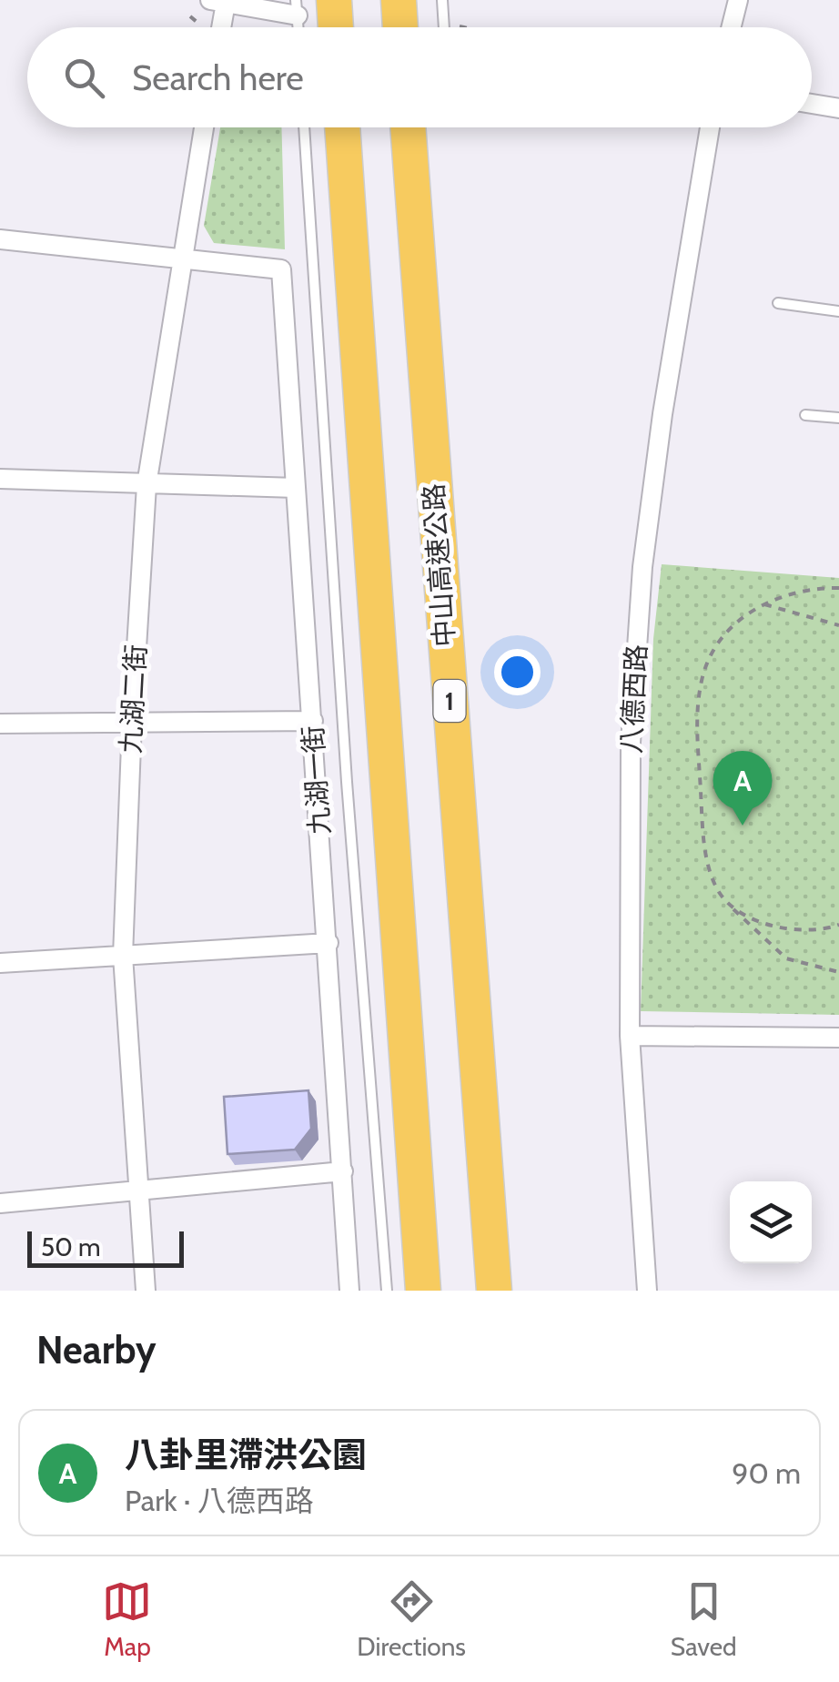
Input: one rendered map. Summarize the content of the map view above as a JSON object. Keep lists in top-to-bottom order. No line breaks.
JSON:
{"streets":{"highway":["中山高速公路","1"],"street":["九湖二街","八德西路","九湖一街"]},"crossings":[["九湖二街","九湖一街"]],"scale_bar":"50 m","page":{"search":"Search here","pins":"A","scale":"50 m","heading":"Nearby","list":[{"mark":"A","name":"八卦里滯洪公園","note":"Park · 八德西路","value":"90 m"}],"nav":["Map","Directions","Saved"]}}
